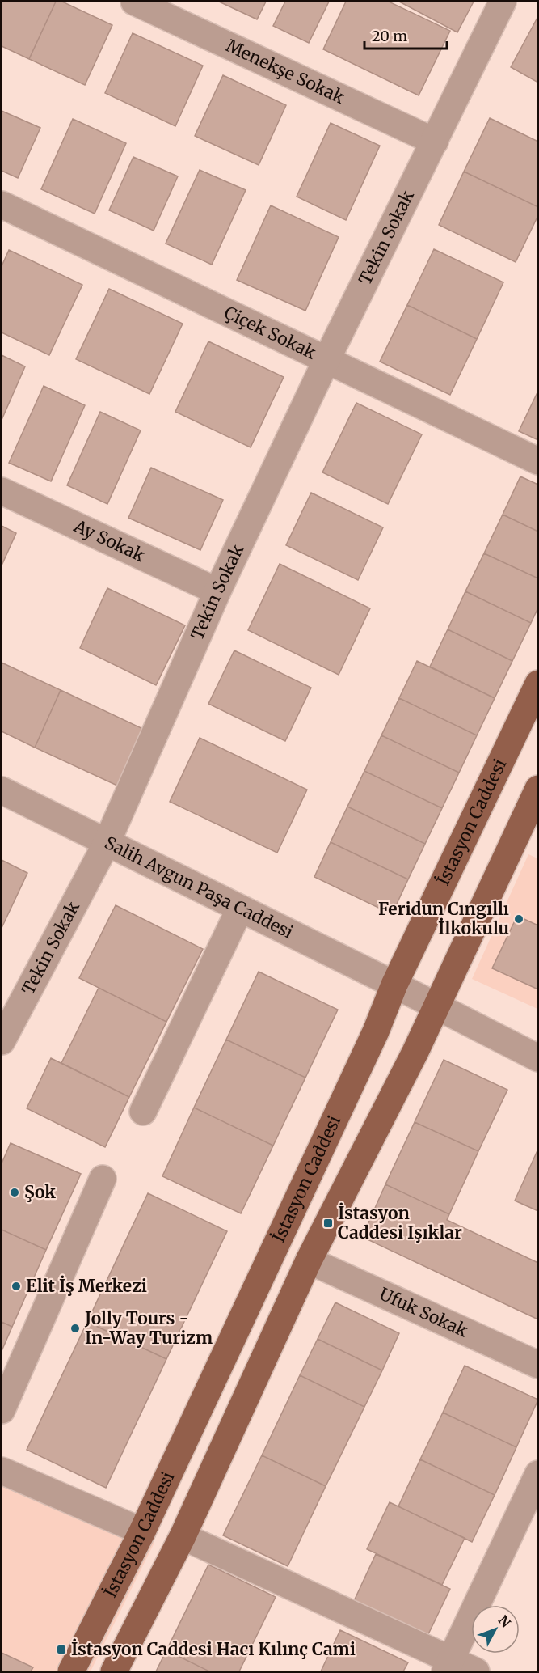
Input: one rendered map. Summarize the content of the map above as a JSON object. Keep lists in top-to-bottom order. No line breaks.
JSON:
{"streets":{"main road":["İstasyon Caddesi"],"street":["Menekşe Sokak","Tekin Sokak","Çiçek Sokak","Ay Sokak","Salih Avgun Paşa Caddesi","Ufuk Sokak"]},"crossings":[["Menekşe Sokak","Tekin Sokak"],["Tekin Sokak","Çiçek Sokak"],["Tekin Sokak","Ay Sokak"],["Tekin Sokak","Salih Avgun Paşa Caddesi"],["İstasyon Caddesi","Salih Avgun Paşa Caddesi"]],"places":{"other":["Feridun Cıngıllı İlkokulu","Şok","Elit İş Merkezi","Jolly Tours - In-Way Turizm"],"transit":["İstasyon Caddesi Işıklar","İstasyon Caddesi Hacı Kılınç Cami"]},"scale_bar":"20 m","north":"top right"}
